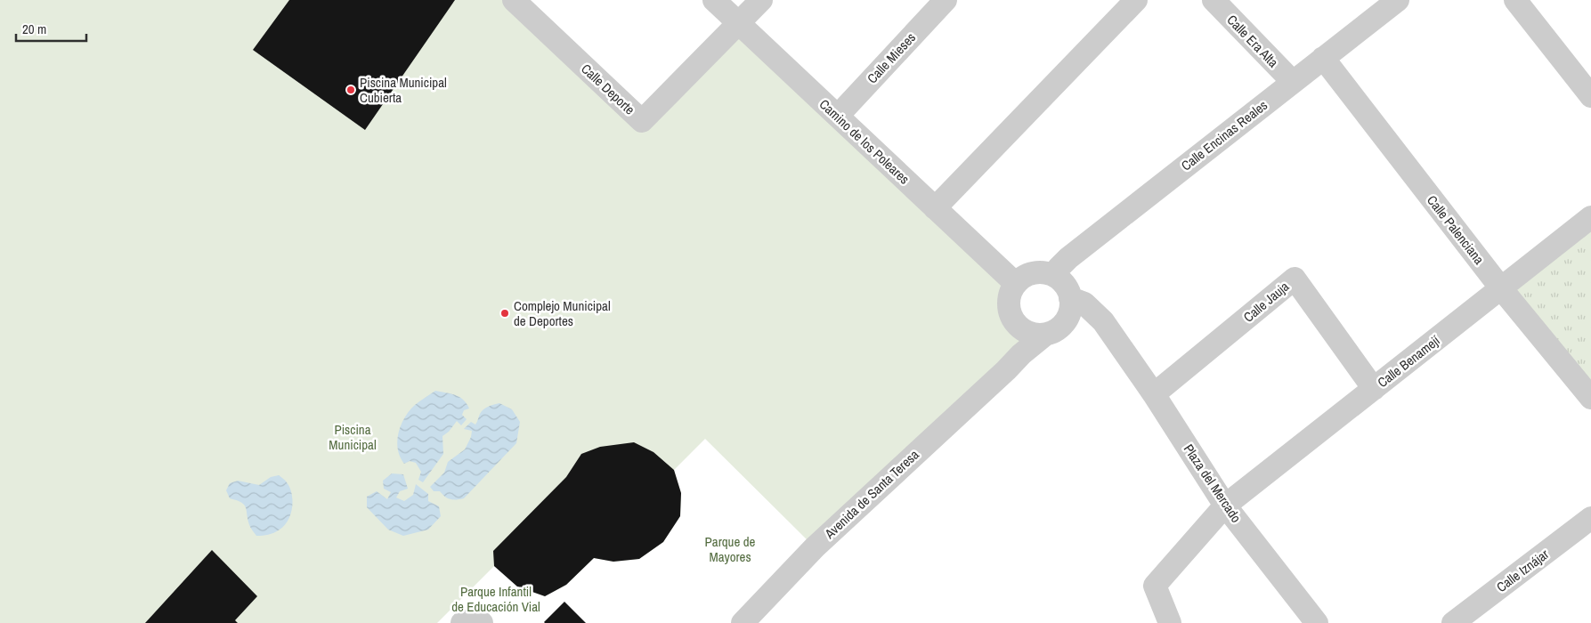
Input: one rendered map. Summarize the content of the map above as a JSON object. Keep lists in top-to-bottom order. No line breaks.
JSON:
{"streets":{"street":["Calle Era Alta","Calle Mieses","Calle Deporte","Calle Encinas Reales","Camino de los Poleares","Calle Palenciana","Calle Jauja","Calle Benamejí","Plaza del Mercado","Avenida de Santa Teresa","Calle Iznájar"]},"crossings":[["Calle Era Alta","Calle Encinas Reales"],["Calle Mieses","Camino de los Poleares"],["Calle Deporte","Camino de los Poleares"],["Calle Encinas Reales","Camino de los Poleares"],["Calle Encinas Reales","Calle Palenciana"],["Calle Encinas Reales","Plaza del Mercado"],["Calle Encinas Reales","Avenida de Santa Teresa"],["Camino de los Poleares","Plaza del Mercado"],["Camino de los Poleares","Avenida de Santa Teresa"],["Calle Palenciana","Calle Benamejí"],["Calle Jauja","Calle Benamejí"],["Calle Jauja","Plaza del Mercado"],["Calle Benamejí","Plaza del Mercado"],["Plaza del Mercado","Avenida de Santa Teresa"]],"parks":["Piscina Municipal","Parque de Mayores","Parque Infantil de Educación Vial"],"places":["Piscina Municipal Cubierta","Complejo Municipal de Deportes"],"scale_bar":"20 m"}
